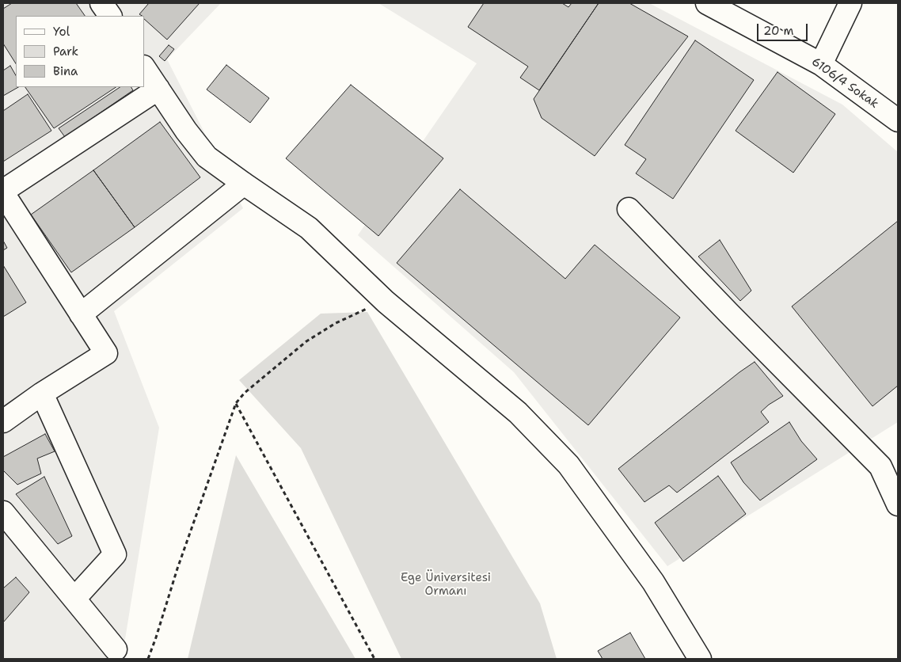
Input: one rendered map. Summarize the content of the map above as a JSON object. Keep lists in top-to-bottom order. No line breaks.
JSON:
{"streets":{"street":["6106/4 Sokak"]},"parks":["Ege Üniversitesi Ormanı"],"legend":["Yol","Park","Bina"],"scale_bar":"20 m"}
